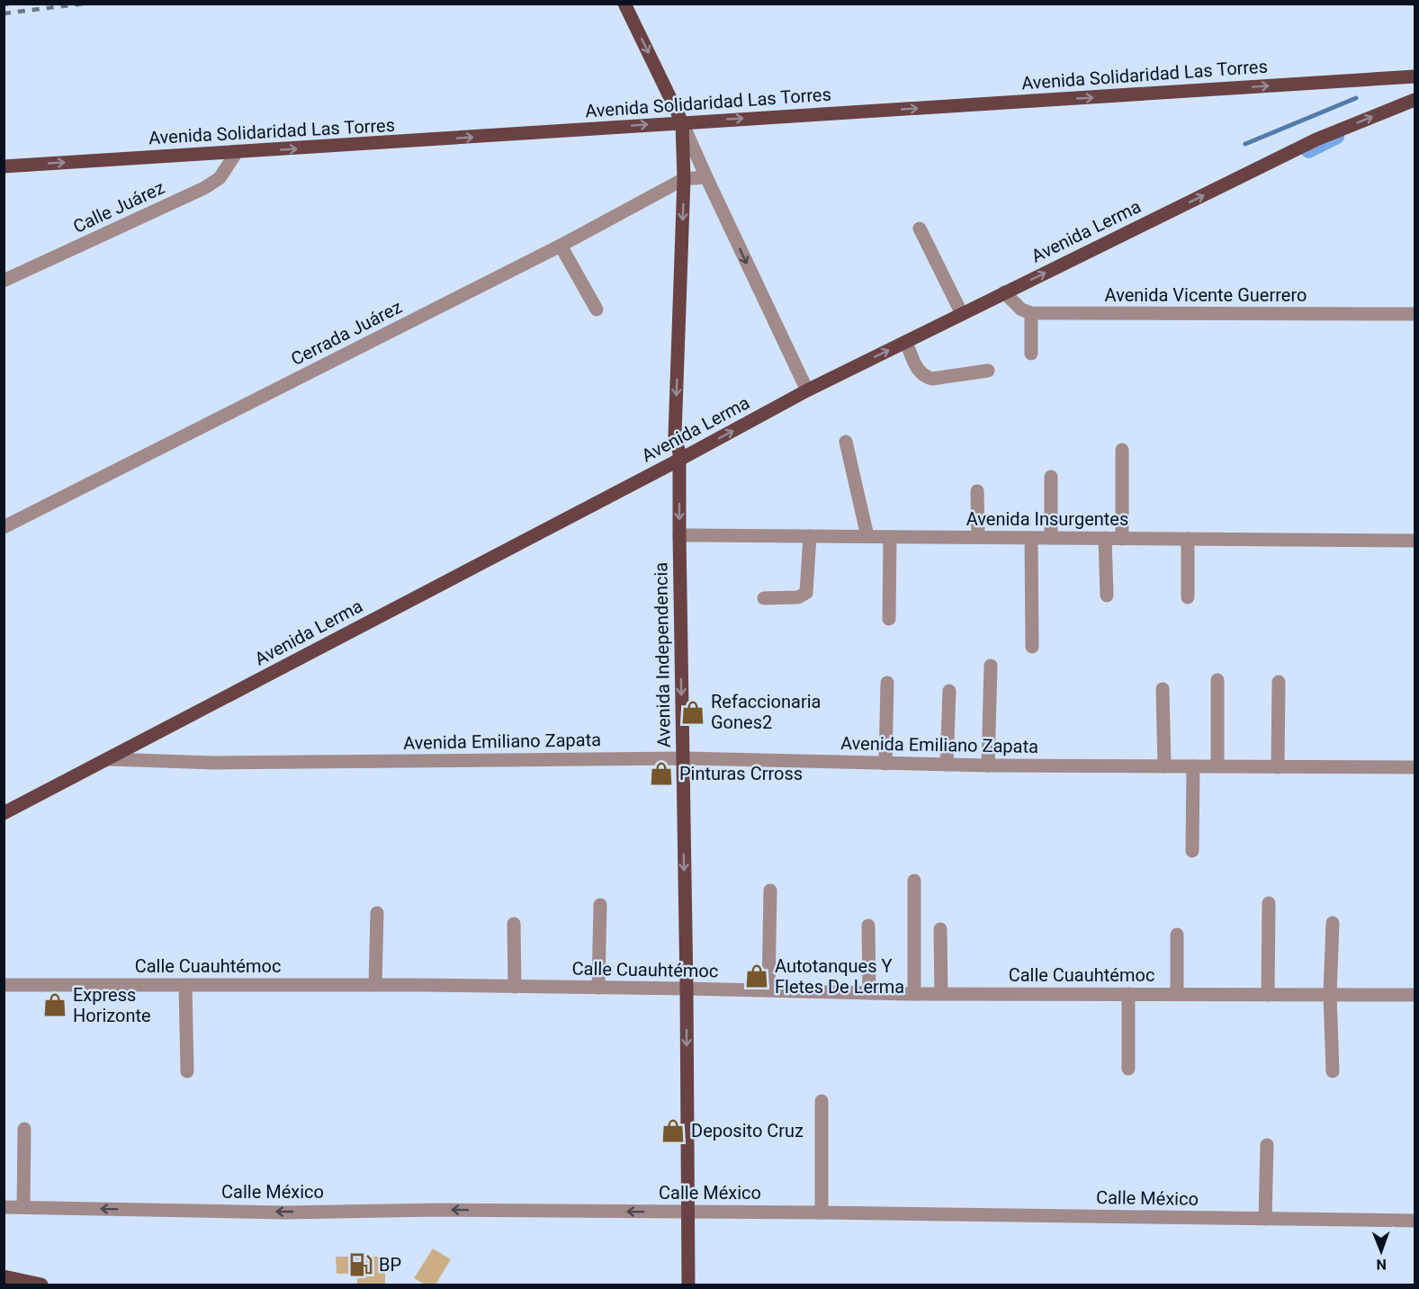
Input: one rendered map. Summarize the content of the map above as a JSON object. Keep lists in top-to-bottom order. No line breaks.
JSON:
{"streets":{"main road":["Avenida Solidaridad Las Torres","Avenida Lerma","Avenida Independencia"],"street":["Calle Juárez","Avenida Vicente Guerrero","Cerrada Juárez","Avenida Insurgentes","Avenida Emiliano Zapata","Calle Cuauhtémoc","Calle México"]},"crossings":[["Avenida Solidaridad Las Torres","Calle Juárez"],["Avenida Solidaridad Las Torres","Avenida Independencia"],["Avenida Lerma","Avenida Independencia"],["Avenida Lerma","Avenida Emiliano Zapata"],["Cerrada Juárez","Avenida Independencia"],["Avenida Insurgentes","Avenida Independencia"],["Avenida Independencia","Avenida Emiliano Zapata"],["Avenida Independencia","Calle Cuauhtémoc"],["Avenida Independencia","Calle México"]],"one_way":["Avenida Solidaridad Las Torres","Avenida Lerma","Avenida Independencia","Calle México"],"places":{"shop":["Refaccionaria Gones2","Pinturas Crross","Autotanques Y Fletes De Lerma","Express Horizonte","Deposito Cruz"],"fuel station":["BP"]},"north":"bottom"}
